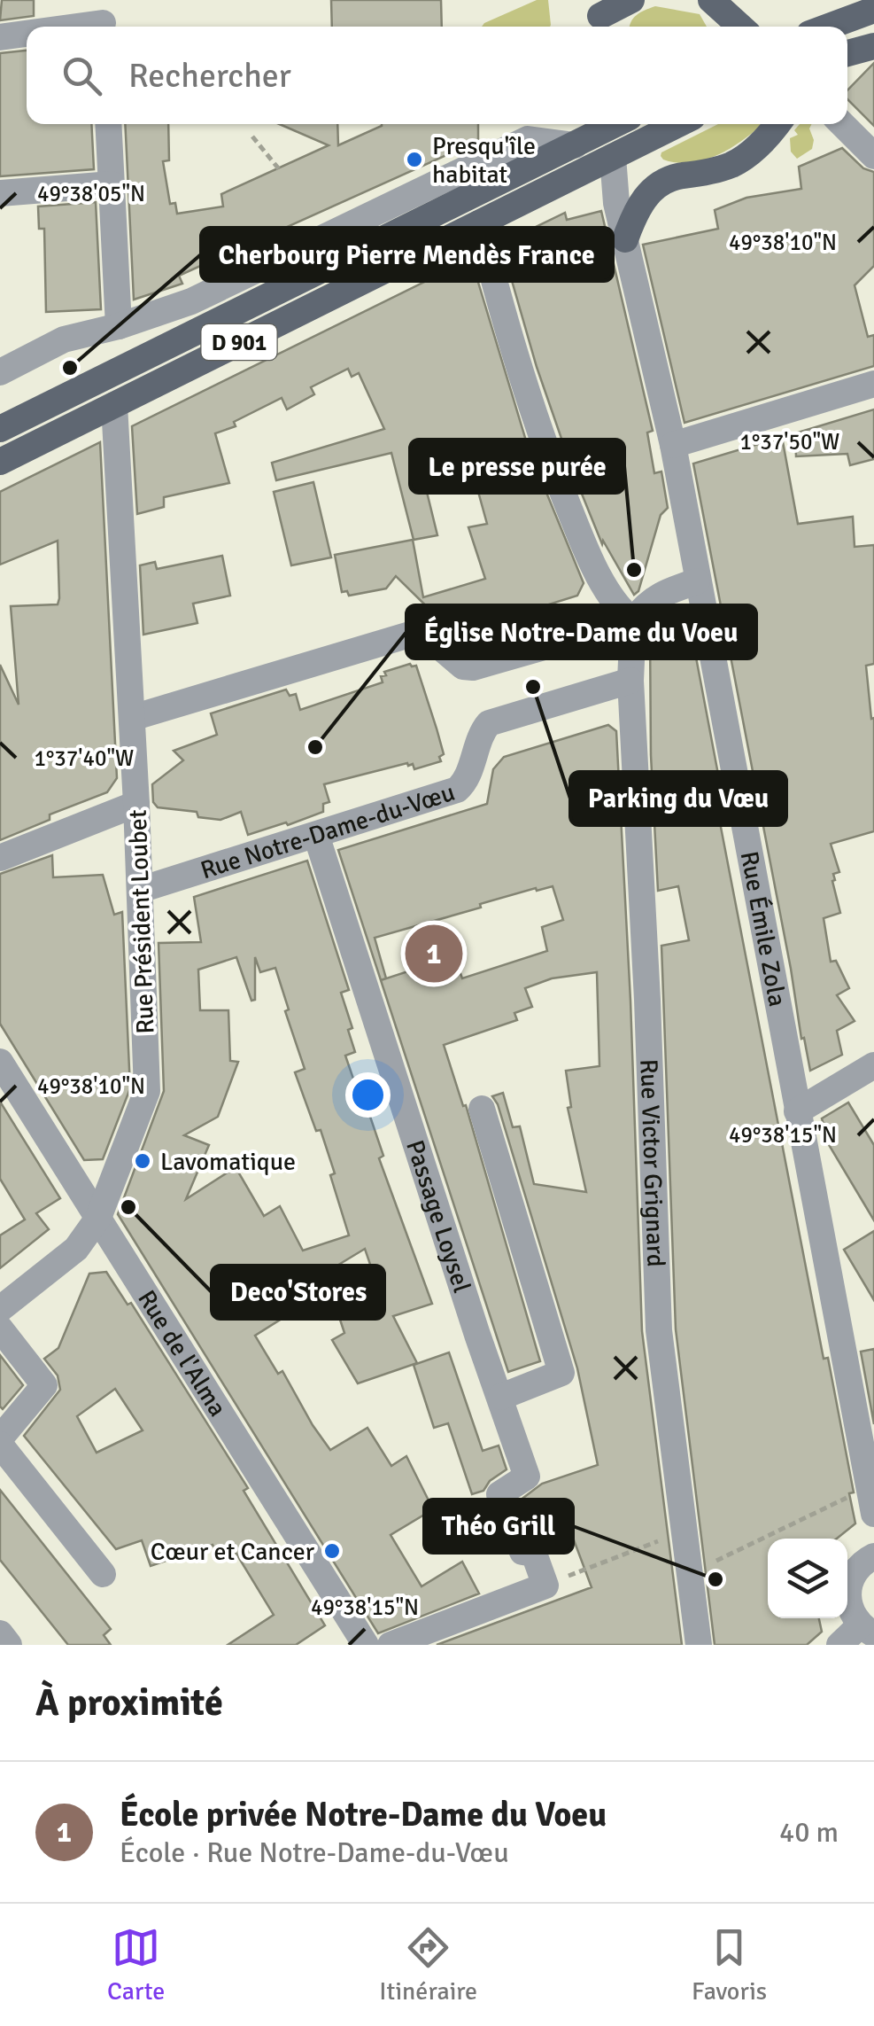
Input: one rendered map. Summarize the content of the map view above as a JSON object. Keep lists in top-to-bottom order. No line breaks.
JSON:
{"streets":{"main road":["D 901"],"street":["Rue Notre-Dame-du-Vœu","Rue Président Loubet","Rue Émile Zola","Rue Victor Grignard","Passage Loysel","Rue de l'Alma"]},"crossings":[["D 901","Rue Président Loubet"],["D 901","Rue Émile Zola"],["Rue Notre-Dame-du-Vœu","Rue Président Loubet"],["Rue Notre-Dame-du-Vœu","Rue Victor Grignard"],["Rue Notre-Dame-du-Vœu","Passage Loysel"],["Rue Président Loubet","Rue de l'Alma"]],"places":["Presqu'île habitat","Cherbourg Pierre Mendès France","Le presse purée","Parking du Vœu","Église Notre-Dame du Voeu","Lavomatique","Deco'Stores","Cœur et Cancer","Théo Grill"],"page":{"search":"Rechercher","pins":"1","heading":"À proximité","list":[{"mark":"1","name":"École privée Notre-Dame du Voeu","note":"École · Rue Notre-Dame-du-Vœu","value":"40 m"}],"nav":["Carte","Itinéraire","Favoris"]},"coordinates":["49°38'05\"N","49°38'10\"N","1°37'50\"W","1°37'40\"W","49°38'15\"N"]}
